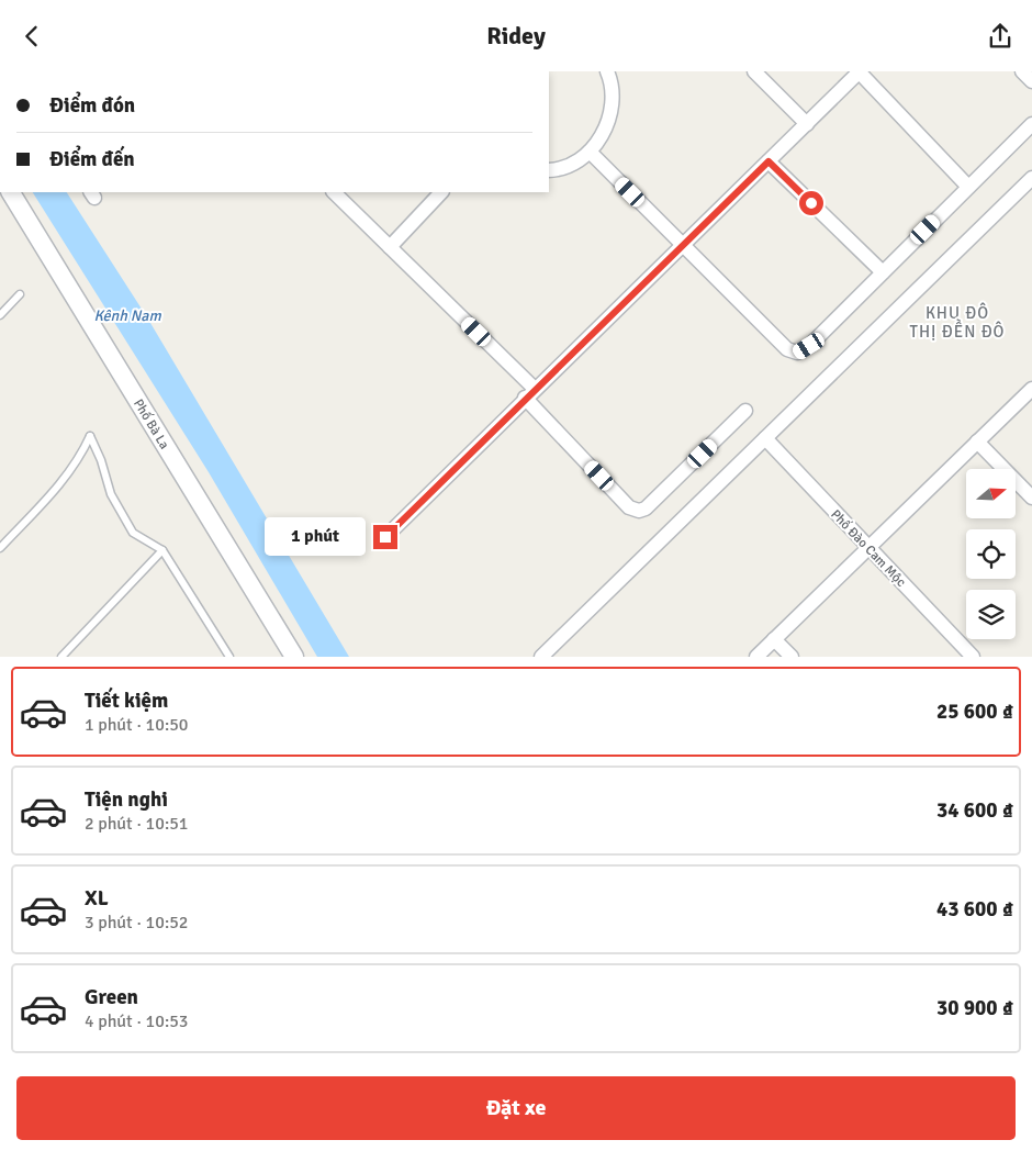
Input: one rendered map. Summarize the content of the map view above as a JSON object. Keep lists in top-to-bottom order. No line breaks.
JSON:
{"streets":{"street":["Phố Bà La","Phố Đào Cam Mộc"]},"districts":["KHU ĐÔ THỊ ĐỀN ĐÔ"],"water":["Kênh Nam"],"north":"right","page":{"header":"Ridey","banner":["Điểm đón","Điểm đến"],"bubble":"1 phút","list":[{"name":"Tiết kiệm","note":"1 phút · 10:50","value":"25 600 ₫"},{"name":"Tiện nghi","note":"2 phút · 10:51","value":"34 600 ₫"},{"name":"XL","note":"3 phút · 10:52","value":"43 600 ₫"},{"name":"Green","note":"4 phút · 10:53","value":"30 900 ₫"}],"buttons":"Đặt xe"}}
